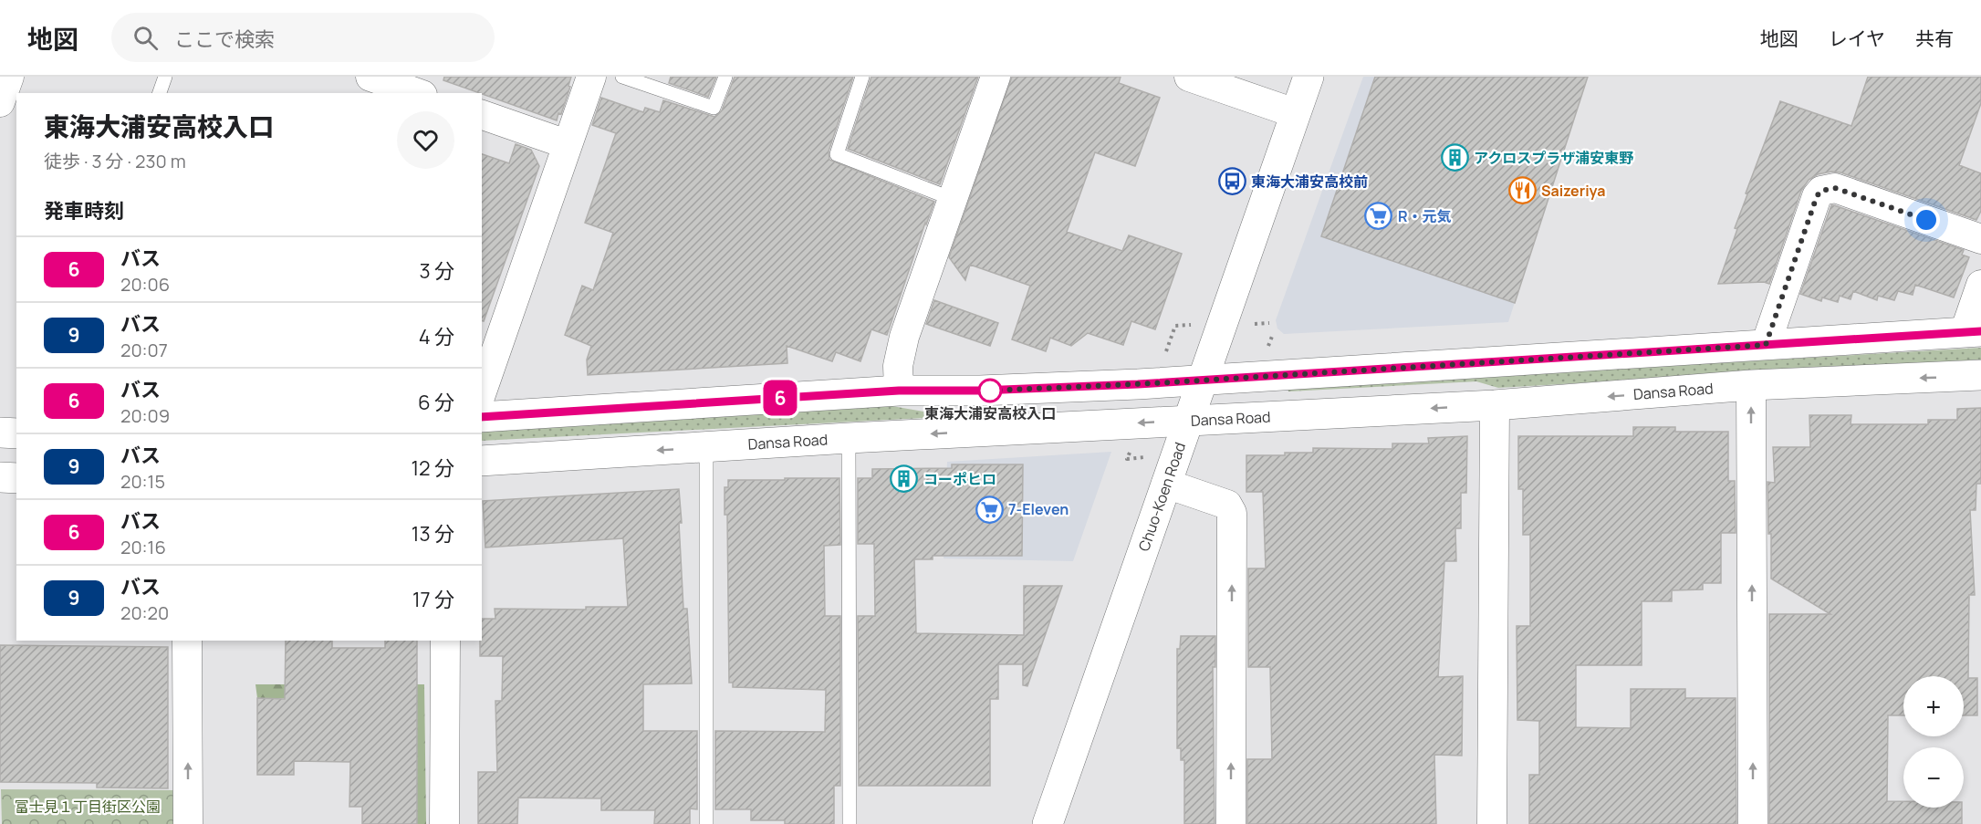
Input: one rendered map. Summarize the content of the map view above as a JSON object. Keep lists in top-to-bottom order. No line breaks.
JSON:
{"streets":{"street":["Dansa Road","Chuo-Koen Road"]},"crossings":[["Dansa Road","Chuo-Koen Road"]],"parks":["富士見１丁目街区公園"],"places":{"building":["アクロスプラザ浦安東野","コーポヒロ"],"bus stop":["東海大浦安高校前"],"restaurant":["Saizeriya"],"supermarket":["R・元気","7-Eleven"],"other":["東海大浦安高校入口"]},"lines":["bus line 6"],"page":{"header":"地図","search":"ここで検索","nav":["地図","レイヤ","共有"],"on_map":"6","heading":[["東海大浦安高校入口","徒歩 · 3 分 · 230 m"],"発車時刻"],"list":[{"mark":"6","name":"バス","note":"20:06","value":"3 分"},{"mark":"9","name":"バス","note":"20:07","value":"4 分"},{"mark":"6","name":"バス","note":"20:09","value":"6 分"},{"mark":"9","name":"バス","note":"20:15","value":"12 分"},{"mark":"6","name":"バス","note":"20:16","value":"13 分"},{"mark":"9","name":"バス","note":"20:20","value":"17 分"}],"map_buttons":["+","−"]}}
